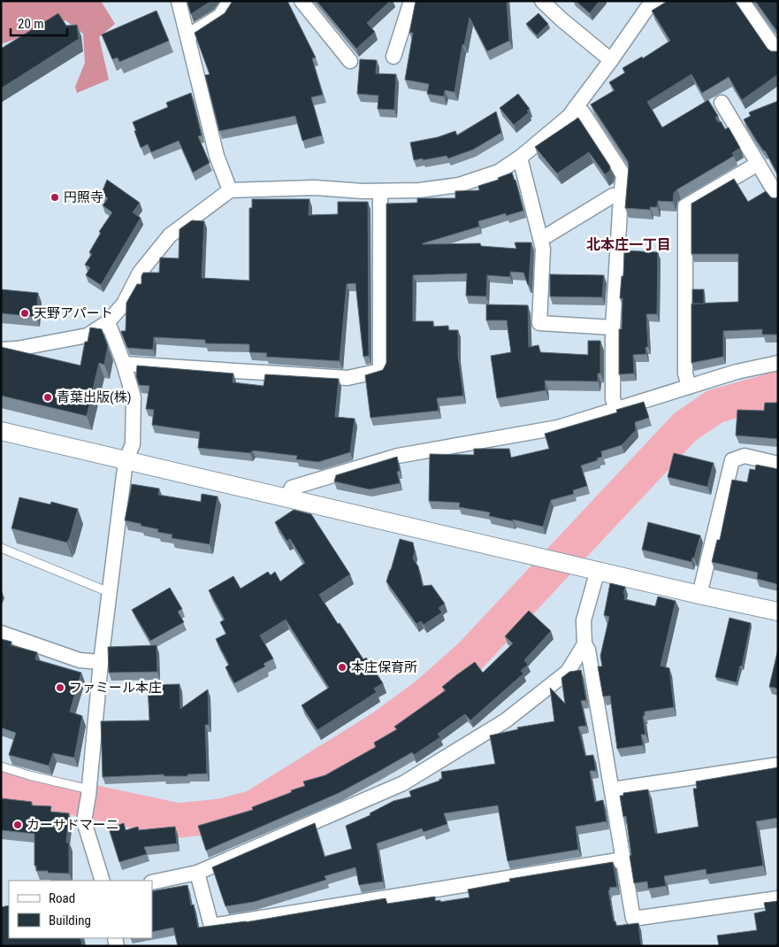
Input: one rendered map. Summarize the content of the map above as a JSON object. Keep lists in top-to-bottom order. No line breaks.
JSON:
{"districts":["北本庄一丁目"],"places":["円照寺","天野アパート","青葉出版(株)","本庄保育所","ファミール本庄","カーサドマーニ"],"legend":["Road","Building"],"scale_bar":"20 m"}
